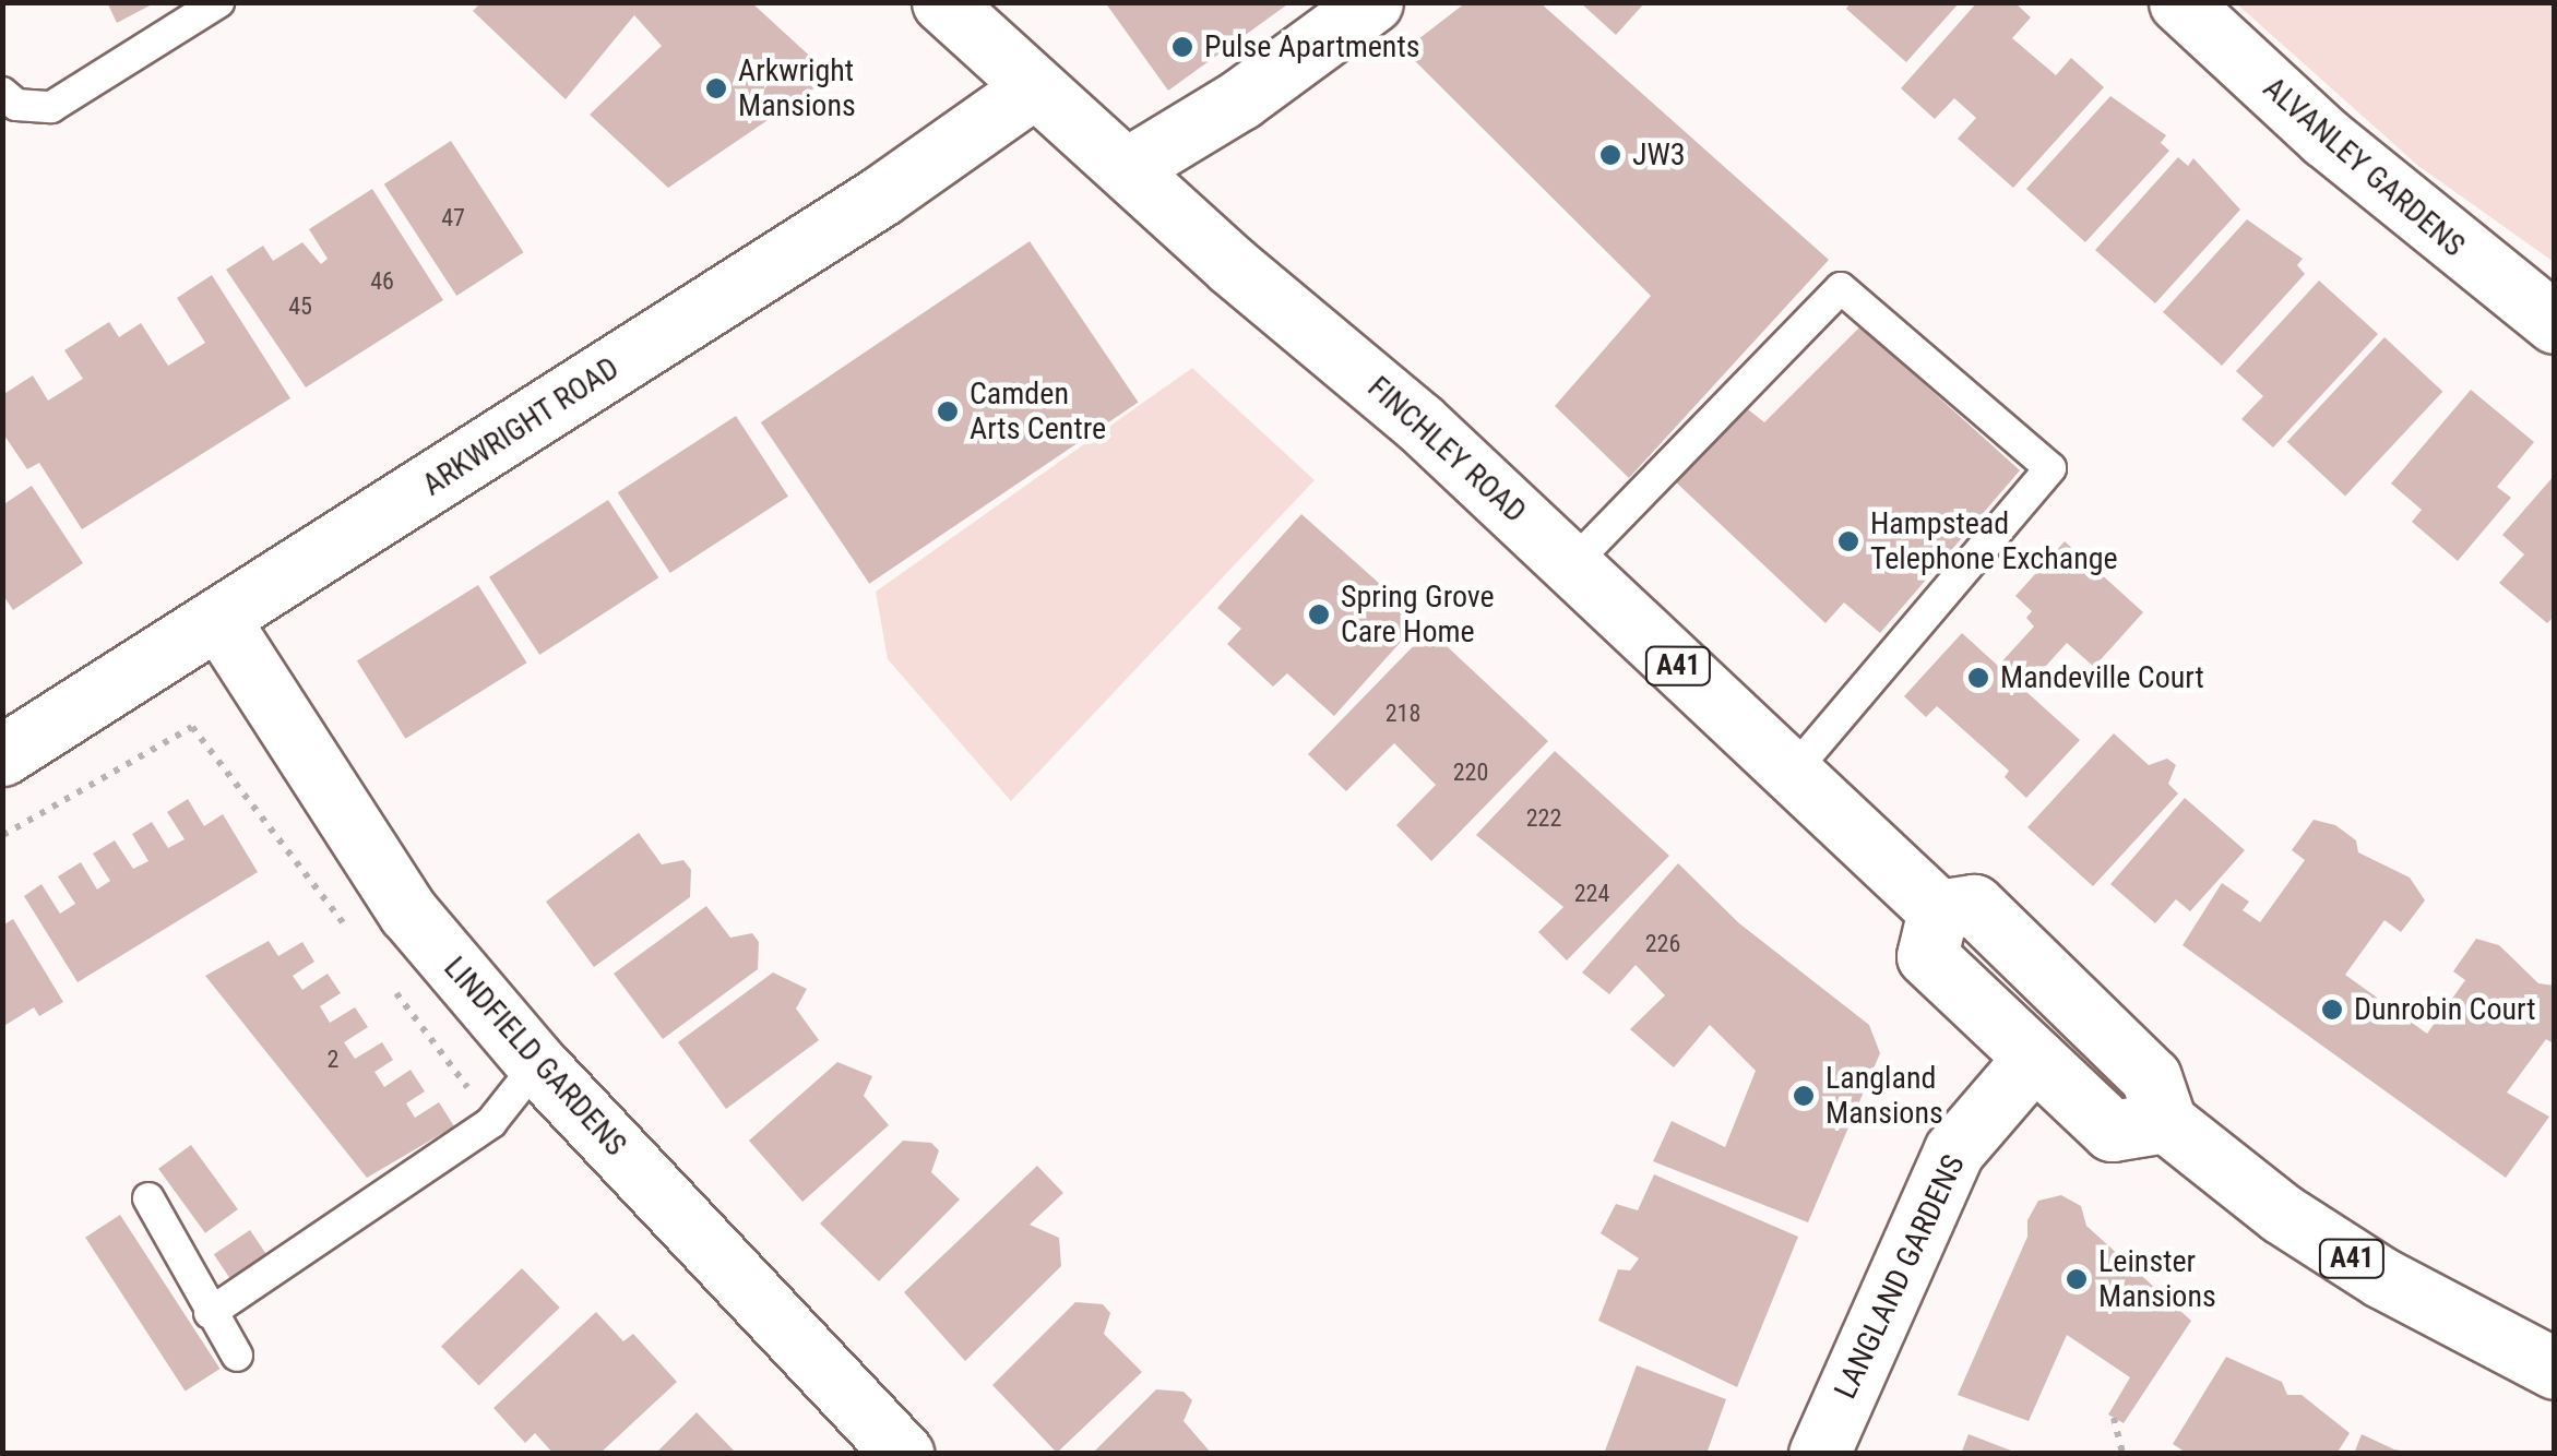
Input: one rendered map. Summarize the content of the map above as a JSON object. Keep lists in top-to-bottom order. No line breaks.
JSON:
{"streets":{"main road":["ALVANLEY GARDENS","ARKWRIGHT ROAD","FINCHLEY ROAD","A41","LINDFIELD GARDENS","LANGLAND GARDENS"]},"crossings":[["ARKWRIGHT ROAD","FINCHLEY ROAD"],["ARKWRIGHT ROAD","LINDFIELD GARDENS"],["FINCHLEY ROAD","A41"]],"places":["Pulse Apartments","Arkwright Mansions","JW3","Camden Arts Centre","Hampstead Telephone Exchange","Spring Grove Care Home","Mandeville Court","Dunrobin Court","Langland Mansions","Leinster Mansions"],"house_numbers":["47","46","45","218","220","222","224","226","2"]}
